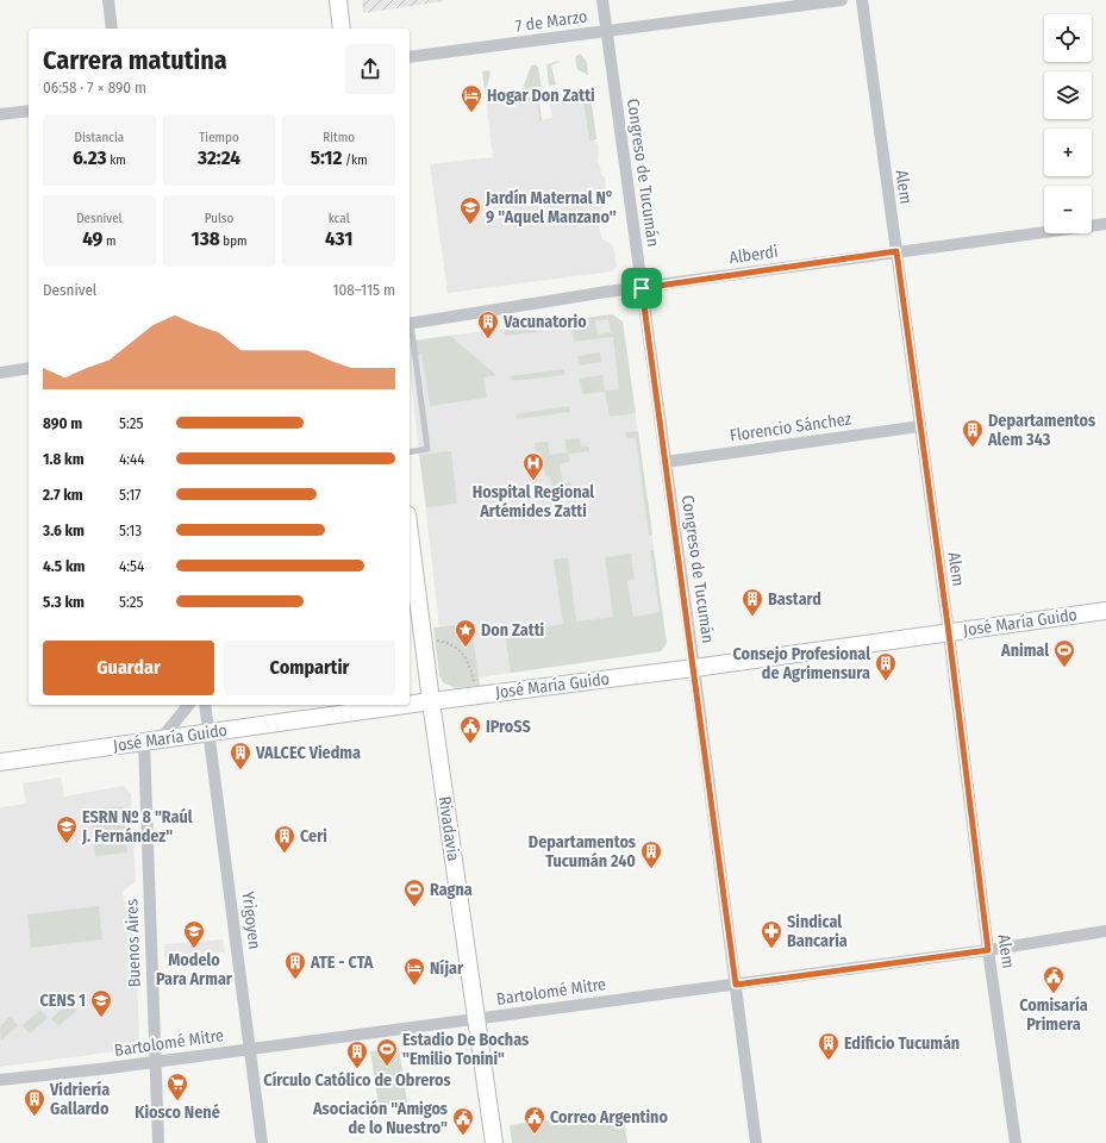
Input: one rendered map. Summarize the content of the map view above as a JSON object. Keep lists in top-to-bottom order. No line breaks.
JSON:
{"streets":{"main road":["José María Guido","Rivadavia"],"street":["7 de Marzo","Congreso de Tucumán","Alem","Alberdi","Florencio Sánchez","Yrigoyen","Buenos Aires","Bartolomé Mitre"]},"crossings":[["7 de Marzo","Congreso de Tucumán"],["Congreso de Tucumán","Alberdi"],["Congreso de Tucumán","Florencio Sánchez"],["Congreso de Tucumán","José María Guido"],["Congreso de Tucumán","Bartolomé Mitre"],["Alem","Alberdi"],["Alem","Florencio Sánchez"],["Alem","José María Guido"],["Alem","Bartolomé Mitre"],["José María Guido","Rivadavia"],["José María Guido","Yrigoyen"],["José María Guido","Buenos Aires"],["Rivadavia","Bartolomé Mitre"],["Yrigoyen","Bartolomé Mitre"],["Buenos Aires","Bartolomé Mitre"]],"places":{"hotel":["Hogar Don Zatti","Níjar"],"school or university":["Jardín Maternal N° 9 \"Aquel Manzano\"","ESRN Nº 8 \"Raúl J. Fernández\"","Modelo Para Armar","CENS 1"],"building":["Vacunatorio","Departamentos Alem 343","Bastard","Consejo Profesional de Agrimensura","VALCEC Viedma","Ceri","Departamentos Tucumán 240","ATE - CTA","Edificio Tucumán","Círculo Católico de Obreros","Vidriería Gallardo"],"hospital":["Hospital Regional Artémides Zatti"],"place":["Don Zatti"],"sports":["Animal","Ragna","Estadio De Bochas \"Emilio Tonini\""],"public building":["IProSS","Comisaría Primera","Correo Argentino","Asociación \"Amigos de lo Nuestro\""],"pharmacy":["Sindical Bancaria"],"supermarket":["Kiosco Nené"]},"page":{"map_buttons":["+","−"],"heading":["Carrera matutina","06:58 · 7 × 890 m"],"stats":[["Distancia","6.23 km"],["Tiempo","32:24"],["Ritmo","5:12 /km"],["Desnivel","49 m"],["Pulso","138 bpm"],["kcal","431"]],"chart":["Desnivel","108–115 m"],"list":[{"name":"890 m","note":"5:25"},{"name":"1.8 km","note":"4:44"},{"name":"2.7 km","note":"5:17"},{"name":"3.6 km","note":"5:13"},{"name":"4.5 km","note":"4:54"},{"name":"5.3 km","note":"5:25"}],"buttons":["Guardar","Compartir"]}}
